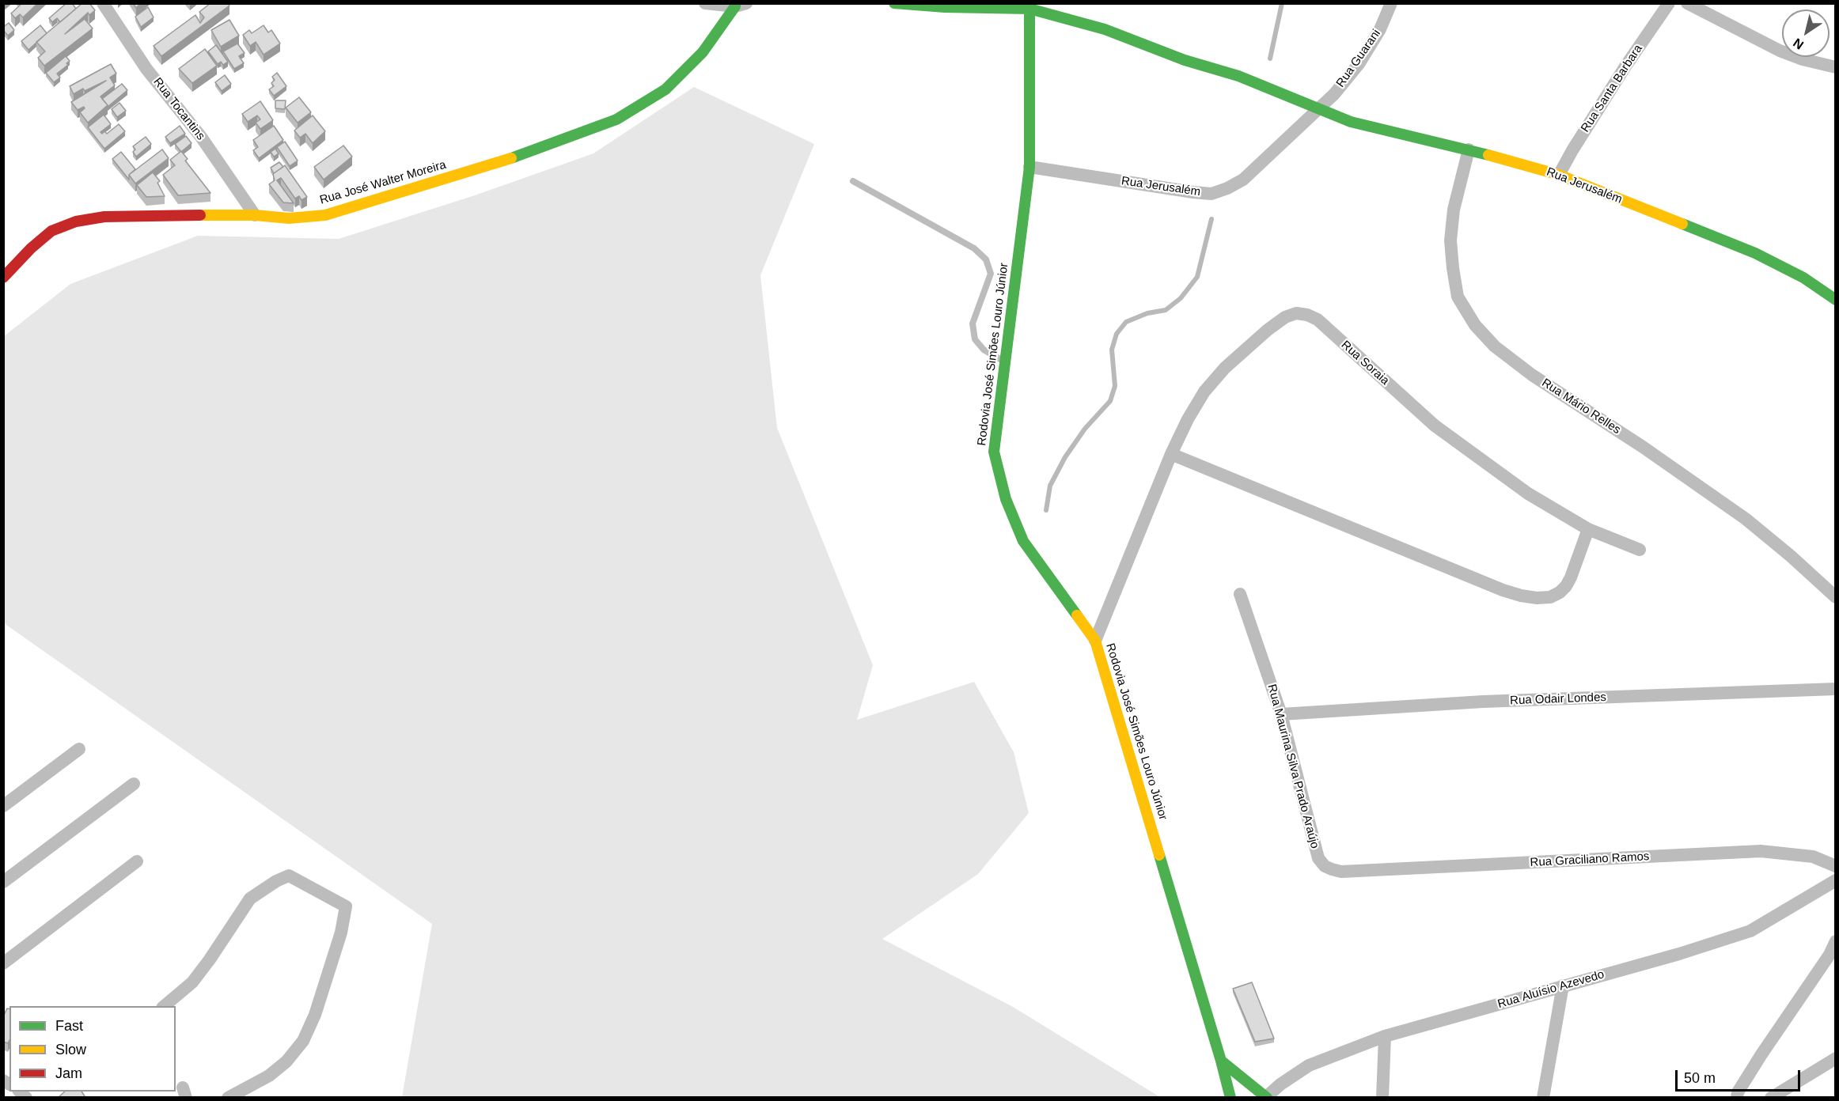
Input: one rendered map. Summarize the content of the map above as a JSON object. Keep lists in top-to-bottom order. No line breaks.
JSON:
{"streets":{"street":["Rua Guarani","Rua Santa Barbara","Rua Tocantins","Rua José Walter Moreira","Rua Jerusalém","Rodovia José Simões Louro Júnior","Rua Soraia","Rua Mário Relles","Rua Odair Londes","Rua Maurina Silva Prado Araújo","Rua Graciliano Ramos","Rua Aluísio Azevedo"]},"crossings":[["Rua Guarani","Rua Jerusalém"],["Rua Santa Barbara","Rua Jerusalém"],["Rua Tocantins","Rua José Walter Moreira"],["Rua Jerusalém","Rodovia José Simões Louro Júnior"],["Rua Jerusalém","Rua Mário Relles"],["Rodovia José Simões Louro Júnior","Rua Soraia"],["Rua Odair Londes","Rua Maurina Silva Prado Araújo"],["Rua Maurina Silva Prado Araújo","Rua Graciliano Ramos"]],"legend":["Fast","Slow","Jam"],"scale_bar":"50 m","north":"bottom left"}
